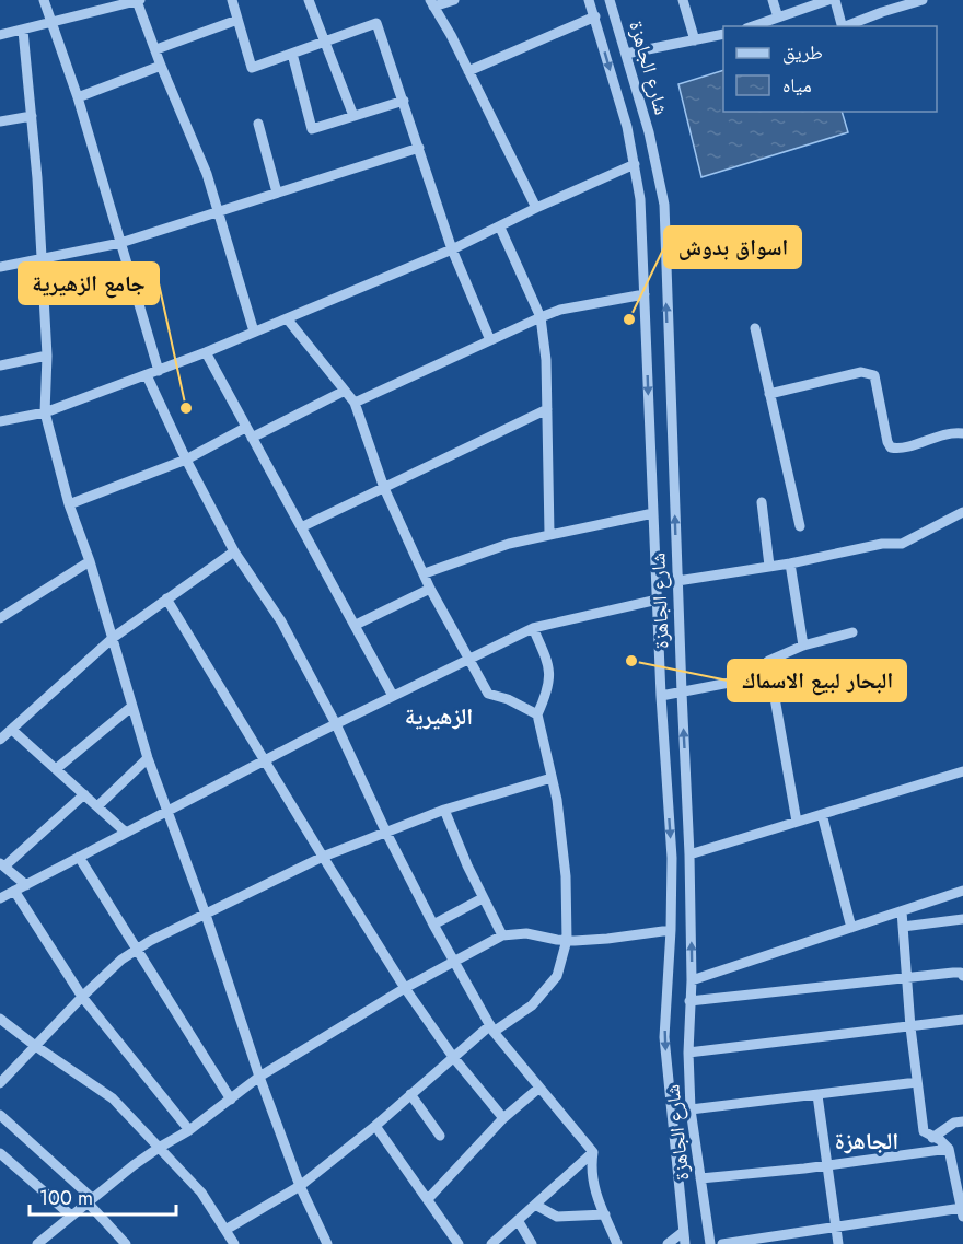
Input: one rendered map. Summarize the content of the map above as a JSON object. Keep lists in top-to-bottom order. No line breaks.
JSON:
{"streets":{"street":["شارع الجاهزة"]},"districts":["الزهيرية","الجاهزة"],"places":["اسواق بدوش","جامع الزهيرية","البحار لبيع الاسماك"],"legend":["طريق","مياه"],"scale_bar":"100 m"}
